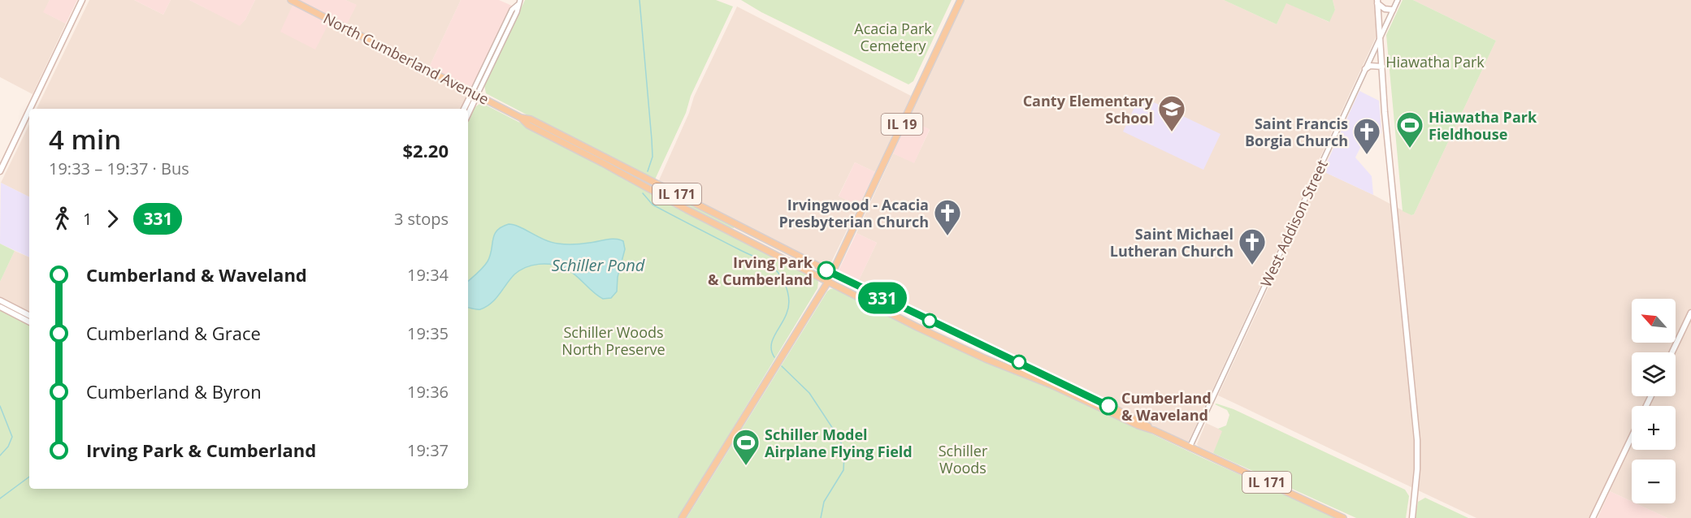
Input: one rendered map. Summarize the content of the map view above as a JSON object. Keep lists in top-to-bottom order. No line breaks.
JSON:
{"streets":{"main road":["North Cumberland Avenue","IL 19","IL 171"],"street":["West Addison Street"]},"crossings":[["North Cumberland Avenue","IL 19"],["North Cumberland Avenue","West Addison Street"]],"water":["Schiller Pond"],"parks":["Acacia Park Cemetery","Hiawatha Park","Schiller Woods North Preserve","Schiller Woods"],"places":{"school or university":["Canty Elementary School"],"sports":["Hiawatha Park Fieldhouse","Schiller Model Airplane Flying Field"],"church":["Saint Francis Borgia Church","Irvingwood - Acacia Presbyterian Church","Saint Michael Lutheran Church"],"other":["Irving Park & Cumberland","Cumberland & Waveland"]},"lines":["bus line 331"],"north":"top left","page":{"on_map":"331","heading":["4 min","19:33 – 19:37 · Bus","$2.20"],"legs":["1","331","3 stops"],"list":[{"name":"Cumberland & Waveland","value":"19:34"},{"name":"Cumberland & Grace","value":"19:35"},{"name":"Cumberland & Byron","value":"19:36"},{"name":"Irving Park & Cumberland","value":"19:37"}],"map_buttons":["+","−"]}}
